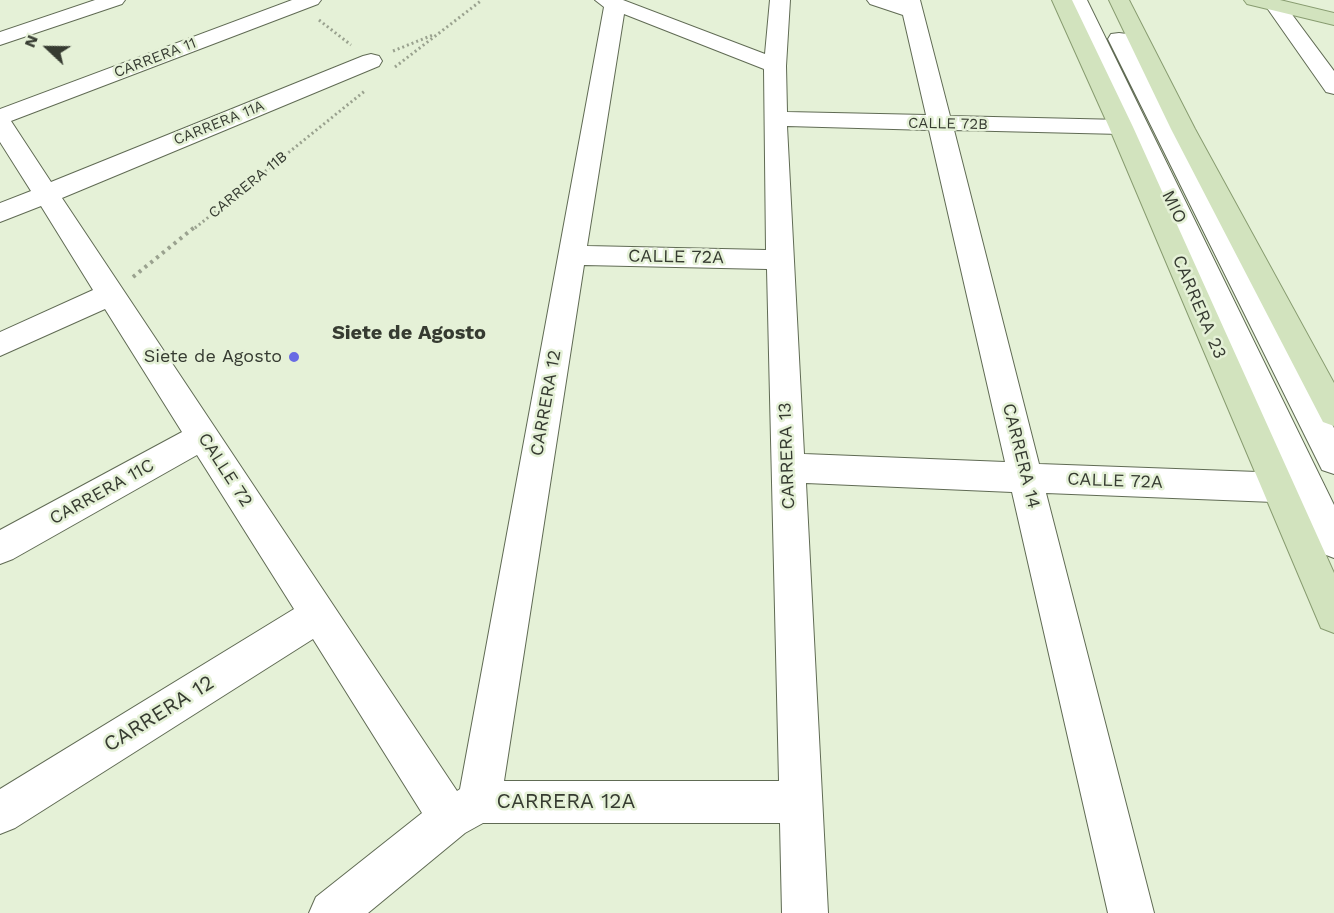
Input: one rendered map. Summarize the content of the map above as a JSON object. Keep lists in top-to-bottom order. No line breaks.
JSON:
{"streets":{"main road":["CARRERA 23"],"street":["CARRERA 11","CARRERA 11A","CALLE 72B","MIO","CALLE 72A","CARRERA 12","CARRERA 13","CARRERA 14","CALLE 72","CARRERA 11C","CARRERA 12A"],"path":["CARRERA 11B"]},"crossings":[["CARRERA 11A","CALLE 72"],["CALLE 72B","CARRERA 23"],["CALLE 72B","CARRERA 13"],["CALLE 72B","CARRERA 14"],["CARRERA 11B","CALLE 72"],["MIO","CALLE 72A"],["MIO","CARRERA 23"],["CALLE 72A","CARRERA 23"],["CALLE 72A","CARRERA 12"],["CALLE 72A","CARRERA 13"],["CALLE 72A","CARRERA 14"],["CARRERA 12","CALLE 72"],["CARRERA 12","CARRERA 12A"],["CARRERA 13","CARRERA 12A"],["CALLE 72","CARRERA 11C"],["CALLE 72","CARRERA 12A"]],"districts":["Siete de Agosto"],"places":["Siete de Agosto"],"north":"left"}
